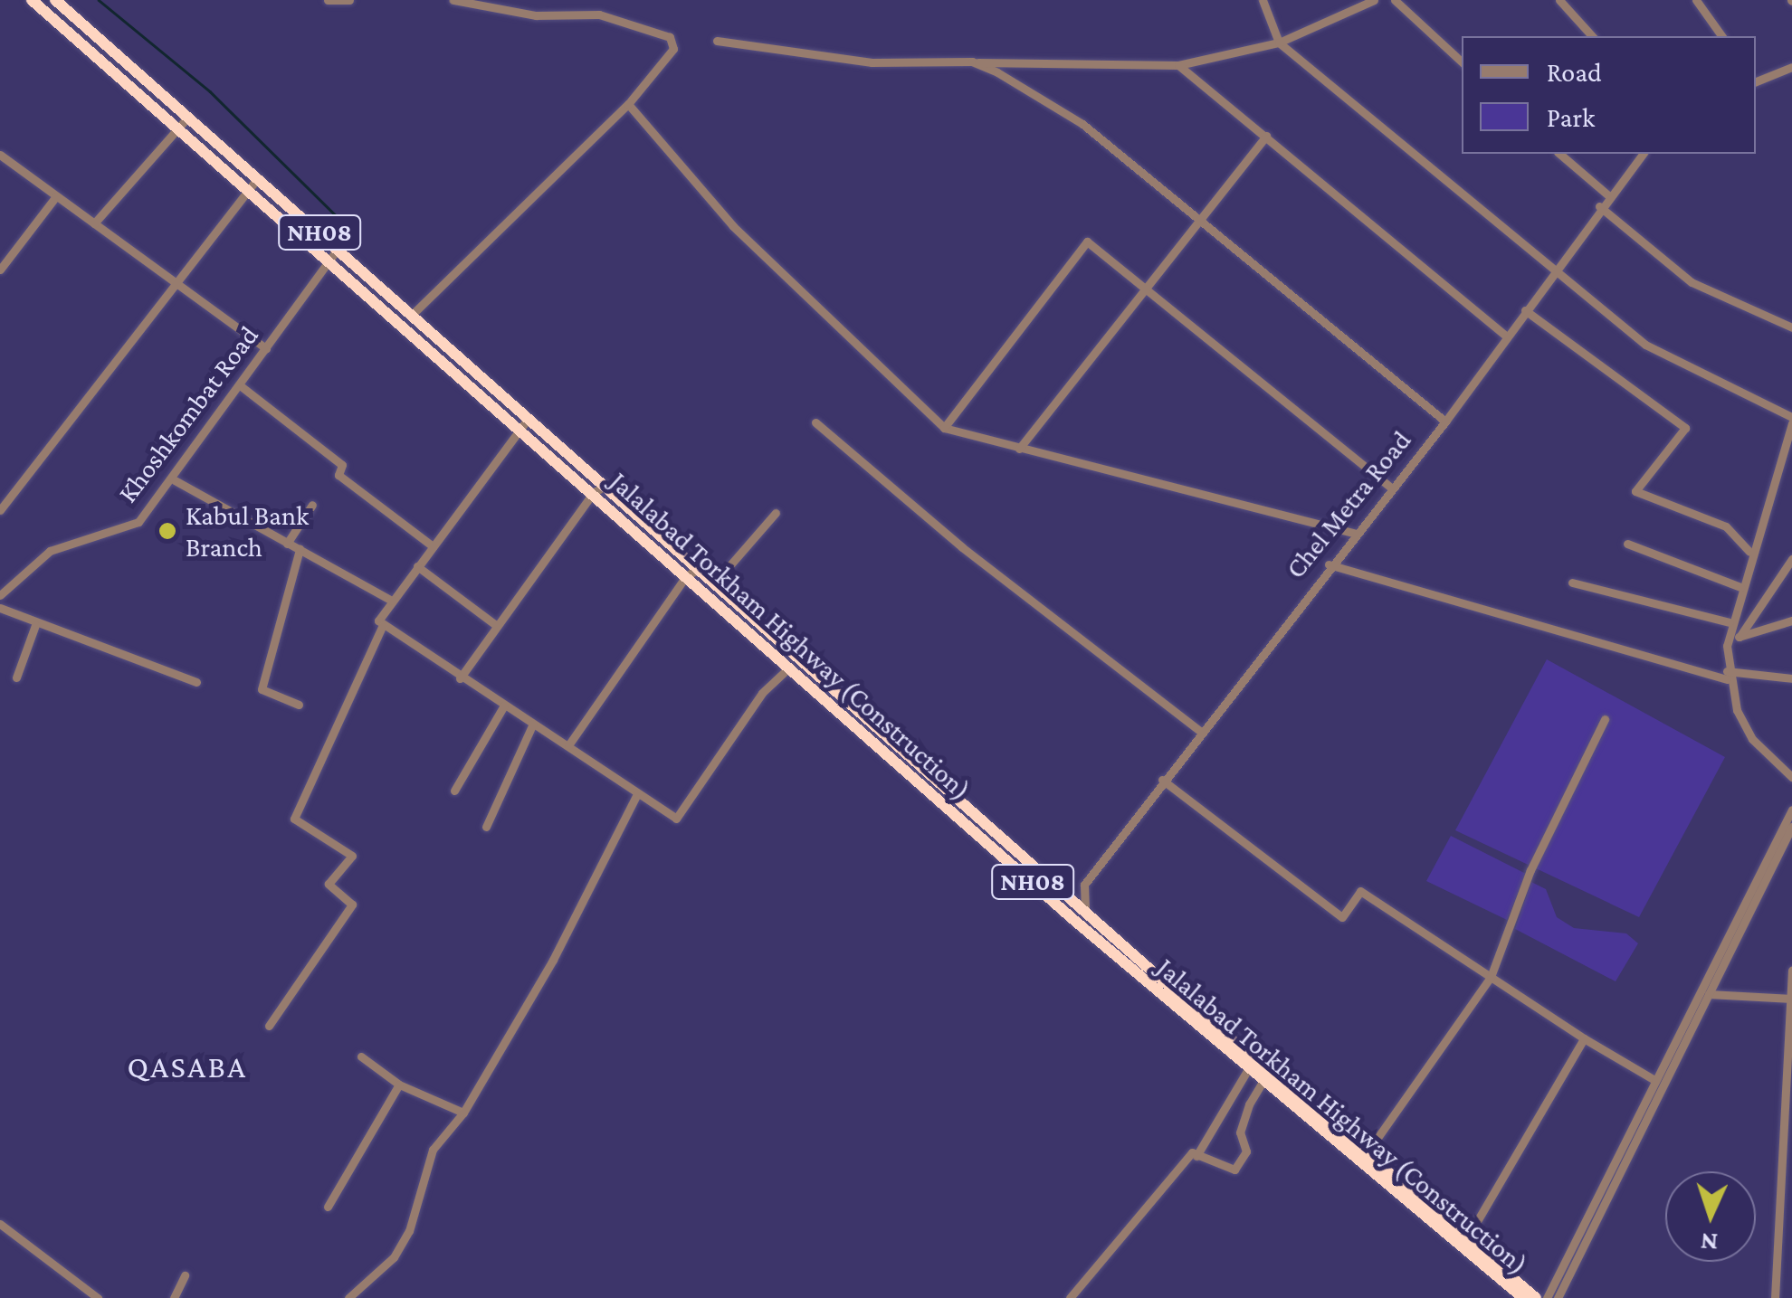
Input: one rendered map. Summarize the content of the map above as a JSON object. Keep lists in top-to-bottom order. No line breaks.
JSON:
{"streets":{"highway":["NH08","Jalalabad Torkham Highway (Construction)"],"street":["Khoshkombat Road","Chel Metra Road"]},"crossings":[["NH08","Khoshkombat Road"],["NH08","Jalalabad Torkham Highway (Construction)"],["Khoshkombat Road","Jalalabad Torkham Highway (Construction)"]],"districts":["QASABA"],"places":["Kabul Bank Branch"],"legend":["Road","Park"],"north":"bottom"}
